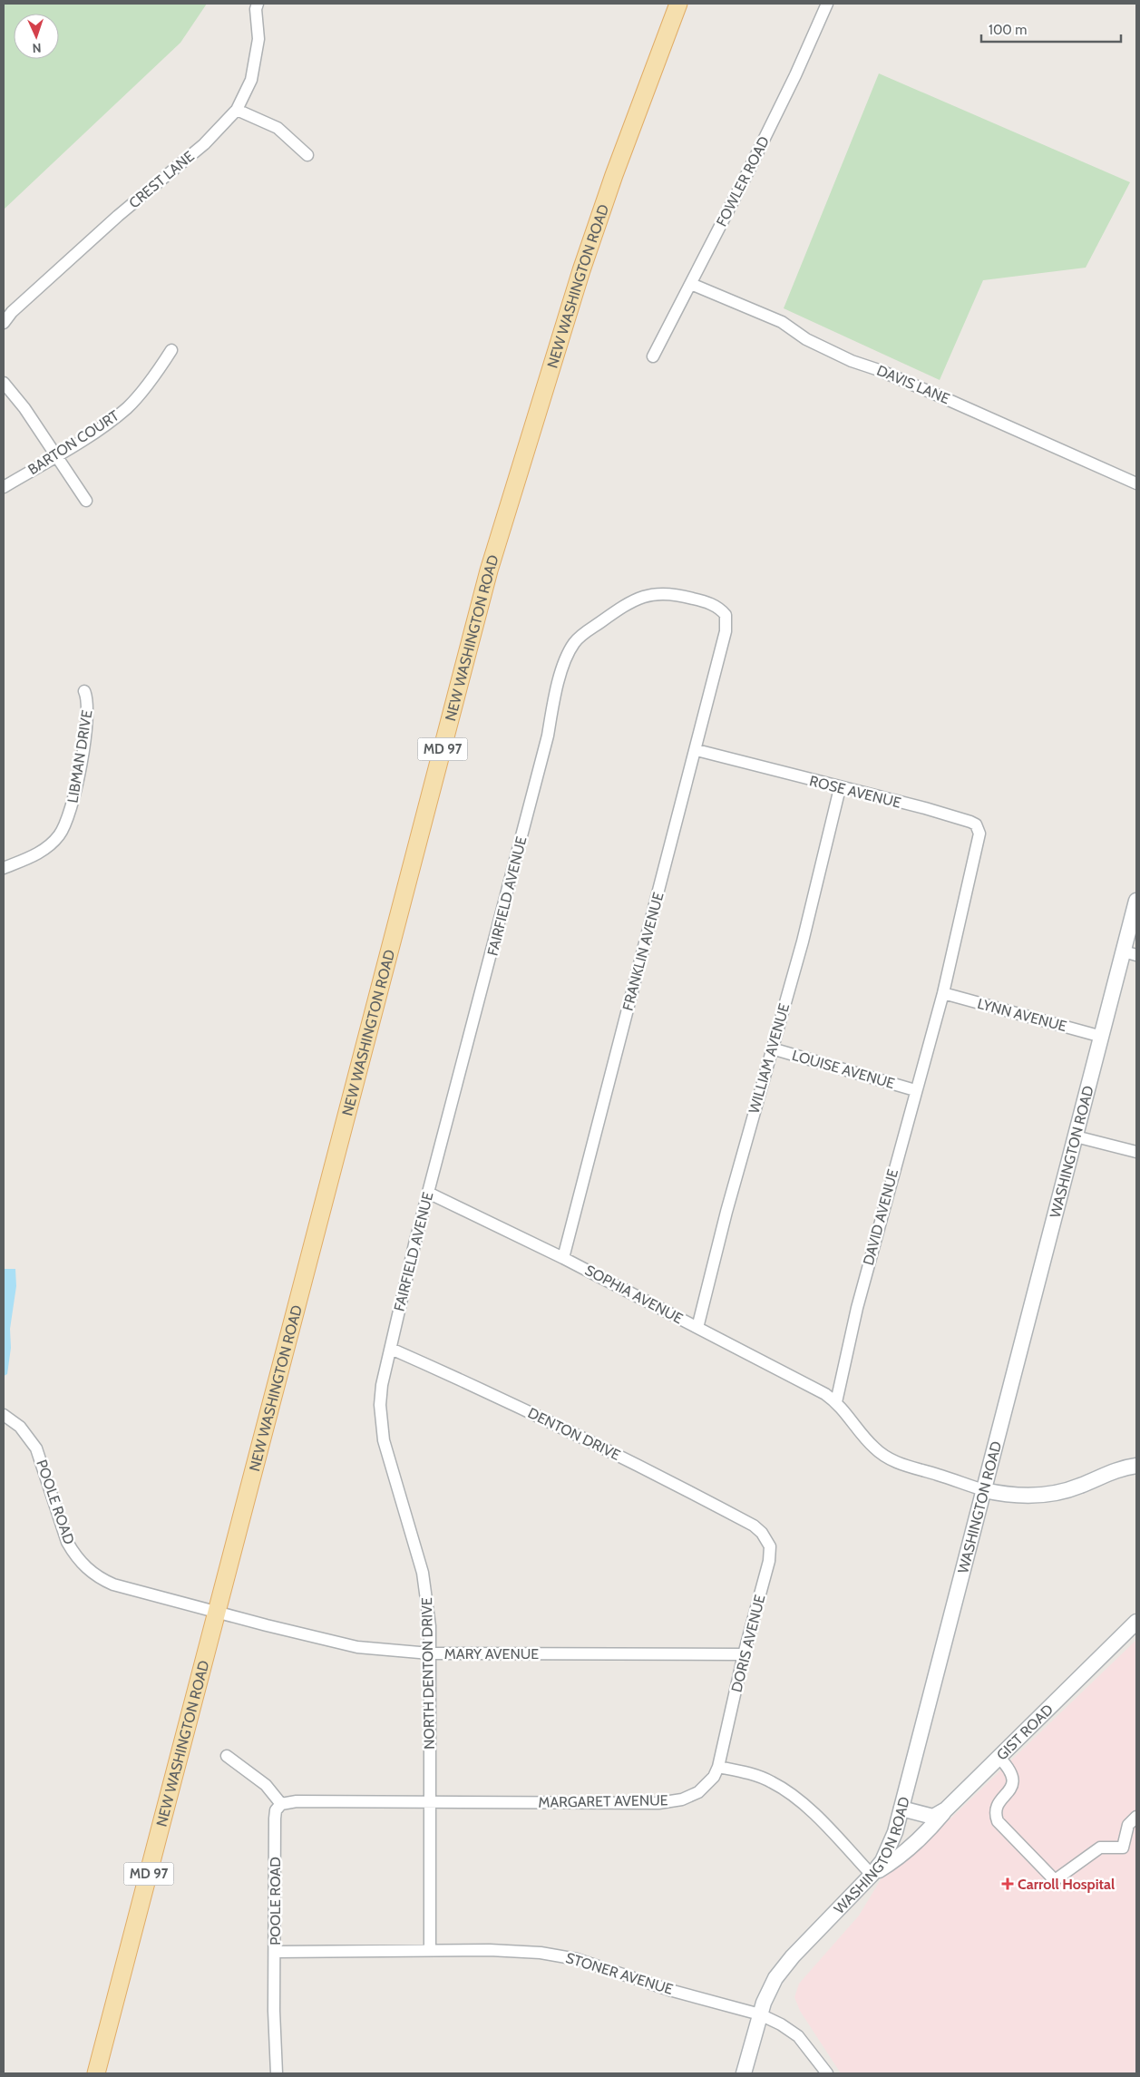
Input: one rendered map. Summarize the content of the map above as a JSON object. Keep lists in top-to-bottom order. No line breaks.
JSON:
{"streets":{"main road":["NEW WASHINGTON ROAD","MD 97","WASHINGTON ROAD","GIST ROAD"],"street":["CREST LANE","FOWLER ROAD","DAVIS LANE","BARTON COURT","LIBMAN DRIVE","ROSE AVENUE","FAIRFIELD AVENUE","FRANKLIN AVENUE","LYNN AVENUE","WILLIAM AVENUE","LOUISE AVENUE","DAVID AVENUE","SOPHIA AVENUE","DENTON DRIVE","POOLE ROAD","DORIS AVENUE","MARY AVENUE","NORTH DENTON DRIVE","MARGARET AVENUE","STONER AVENUE"]},"crossings":[["FOWLER ROAD","DAVIS LANE"],["NEW WASHINGTON ROAD","POOLE ROAD"],["NEW WASHINGTON ROAD","MARY AVENUE"],["ROSE AVENUE","FRANKLIN AVENUE"],["ROSE AVENUE","WILLIAM AVENUE"],["ROSE AVENUE","DAVID AVENUE"],["FAIRFIELD AVENUE","FRANKLIN AVENUE"],["FAIRFIELD AVENUE","SOPHIA AVENUE"],["FAIRFIELD AVENUE","DENTON DRIVE"],["FAIRFIELD AVENUE","NORTH DENTON DRIVE"],["FRANKLIN AVENUE","SOPHIA AVENUE"],["LYNN AVENUE","WASHINGTON ROAD"],["LYNN AVENUE","DAVID AVENUE"],["WILLIAM AVENUE","LOUISE AVENUE"],["WILLIAM AVENUE","SOPHIA AVENUE"],["LOUISE AVENUE","DAVID AVENUE"],["WASHINGTON ROAD","GIST ROAD"],["WASHINGTON ROAD","STONER AVENUE"],["DAVID AVENUE","SOPHIA AVENUE"],["DENTON DRIVE","DORIS AVENUE"],["DENTON DRIVE","NORTH DENTON DRIVE"],["POOLE ROAD","MARY AVENUE"],["POOLE ROAD","MARGARET AVENUE"],["POOLE ROAD","STONER AVENUE"],["DORIS AVENUE","MARY AVENUE"],["DORIS AVENUE","MARGARET AVENUE"],["MARY AVENUE","NORTH DENTON DRIVE"],["NORTH DENTON DRIVE","MARGARET AVENUE"],["NORTH DENTON DRIVE","STONER AVENUE"]],"places":{"health":["Carroll Hospital"]},"scale_bar":"100 m","north":"bottom"}
